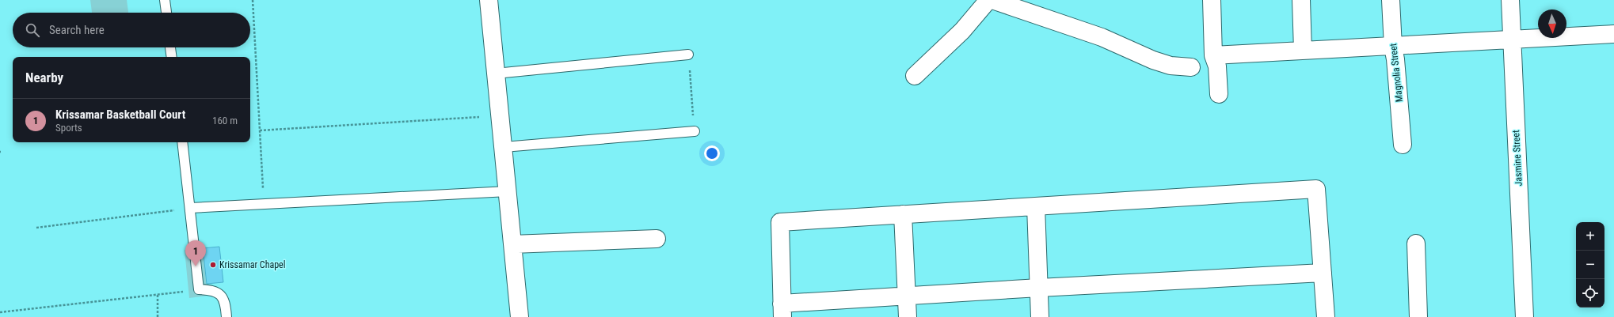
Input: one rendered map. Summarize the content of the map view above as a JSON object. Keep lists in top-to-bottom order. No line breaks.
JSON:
{"streets":{"street":["Magnolia Street","Jasmine Street"]},"places":["Krissamar Chapel"],"north":"bottom","page":{"search":"Search here","heading":"Nearby","list":[{"mark":"1","name":"Krissamar Basketball Court","note":"Sports","value":"160 m"}],"map_buttons":["+","−"],"pins":"1"}}
